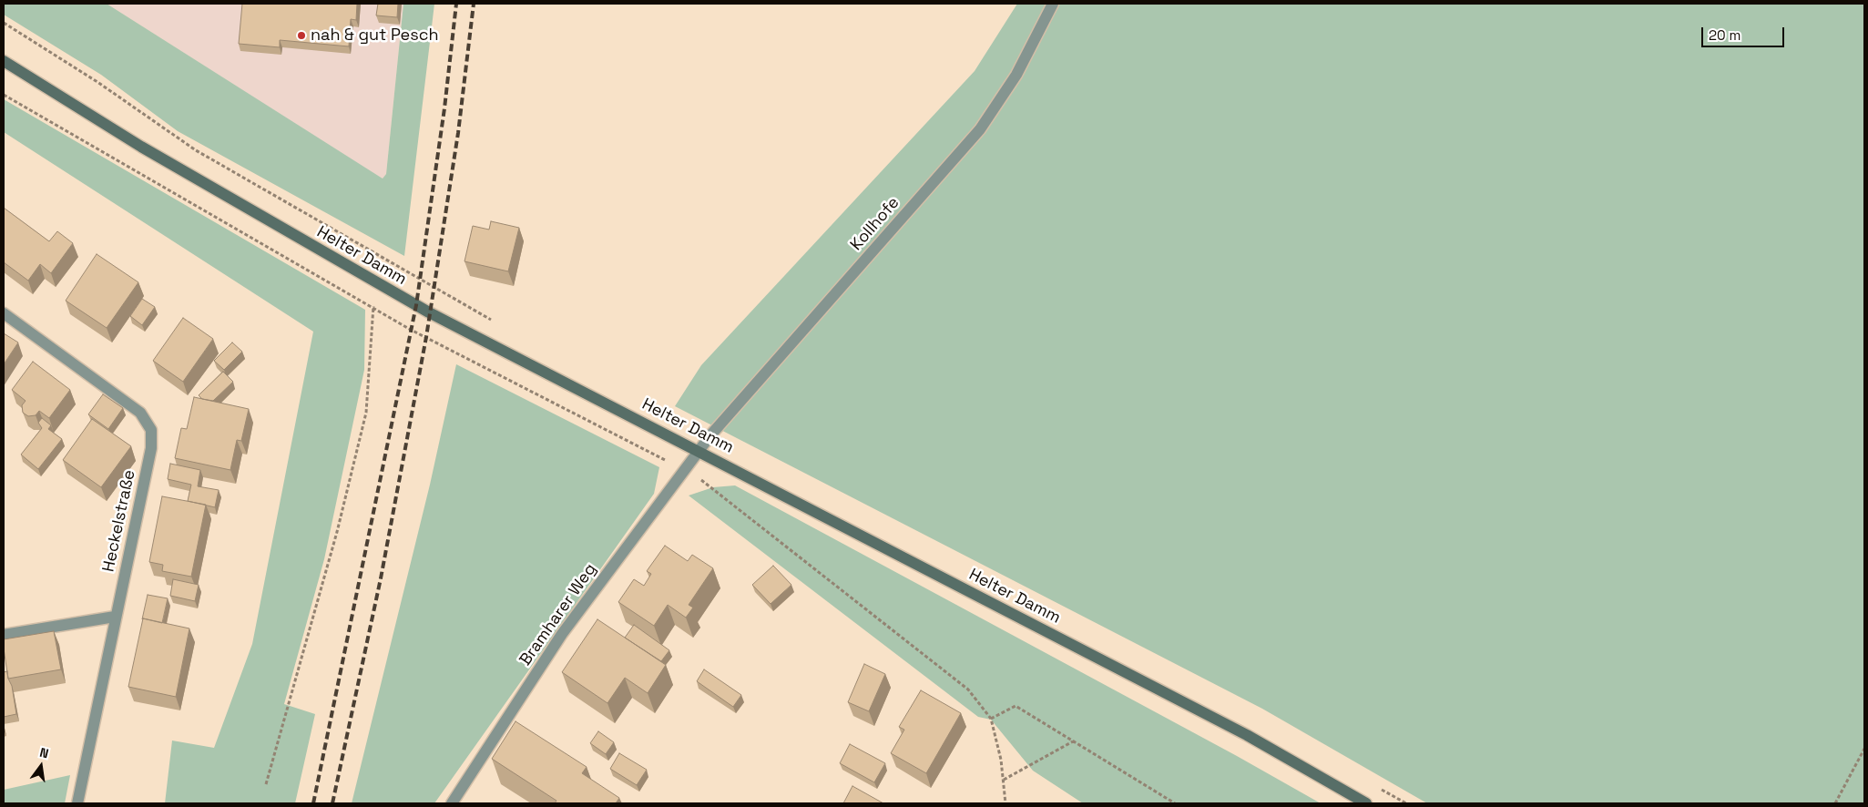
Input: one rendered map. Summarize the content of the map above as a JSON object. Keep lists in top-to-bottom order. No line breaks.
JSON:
{"streets":{"street":["Kollhofe","Helter Damm","Heckelstraße","Bramharer Weg"]},"crossings":[["Kollhofe","Helter Damm"],["Kollhofe","Bramharer Weg"],["Helter Damm","Bramharer Weg"]],"places":["nah & gut Pesch"],"scale_bar":"20 m","north":"top"}
